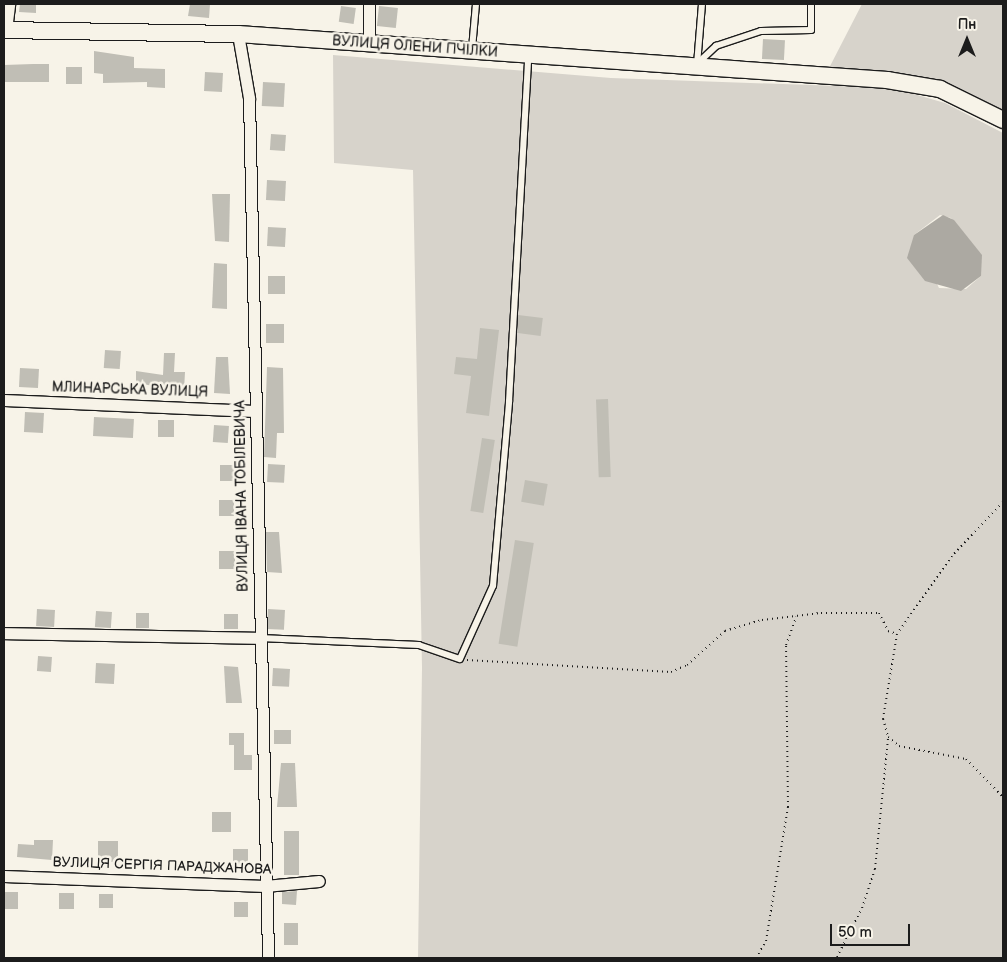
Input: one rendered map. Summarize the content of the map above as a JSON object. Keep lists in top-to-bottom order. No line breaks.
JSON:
{"streets":{"street":["ВУЛИЦЯ ОЛЕНИ ПЧІЛКИ","МЛИНАРСЬКА ВУЛИЦЯ","ВУЛИЦЯ ІВАНА ТОБІЛЕВИЧА","ВУЛИЦЯ СЕРГІЯ ПАРАДЖАНОВА"]},"crossings":[["ВУЛИЦЯ ОЛЕНИ ПЧІЛКИ","ВУЛИЦЯ ІВАНА ТОБІЛЕВИЧА"],["МЛИНАРСЬКА ВУЛИЦЯ","ВУЛИЦЯ ІВАНА ТОБІЛЕВИЧА"],["ВУЛИЦЯ ІВАНА ТОБІЛЕВИЧА","ВУЛИЦЯ СЕРГІЯ ПАРАДЖАНОВА"]],"scale_bar":"50 m","north":"top"}
